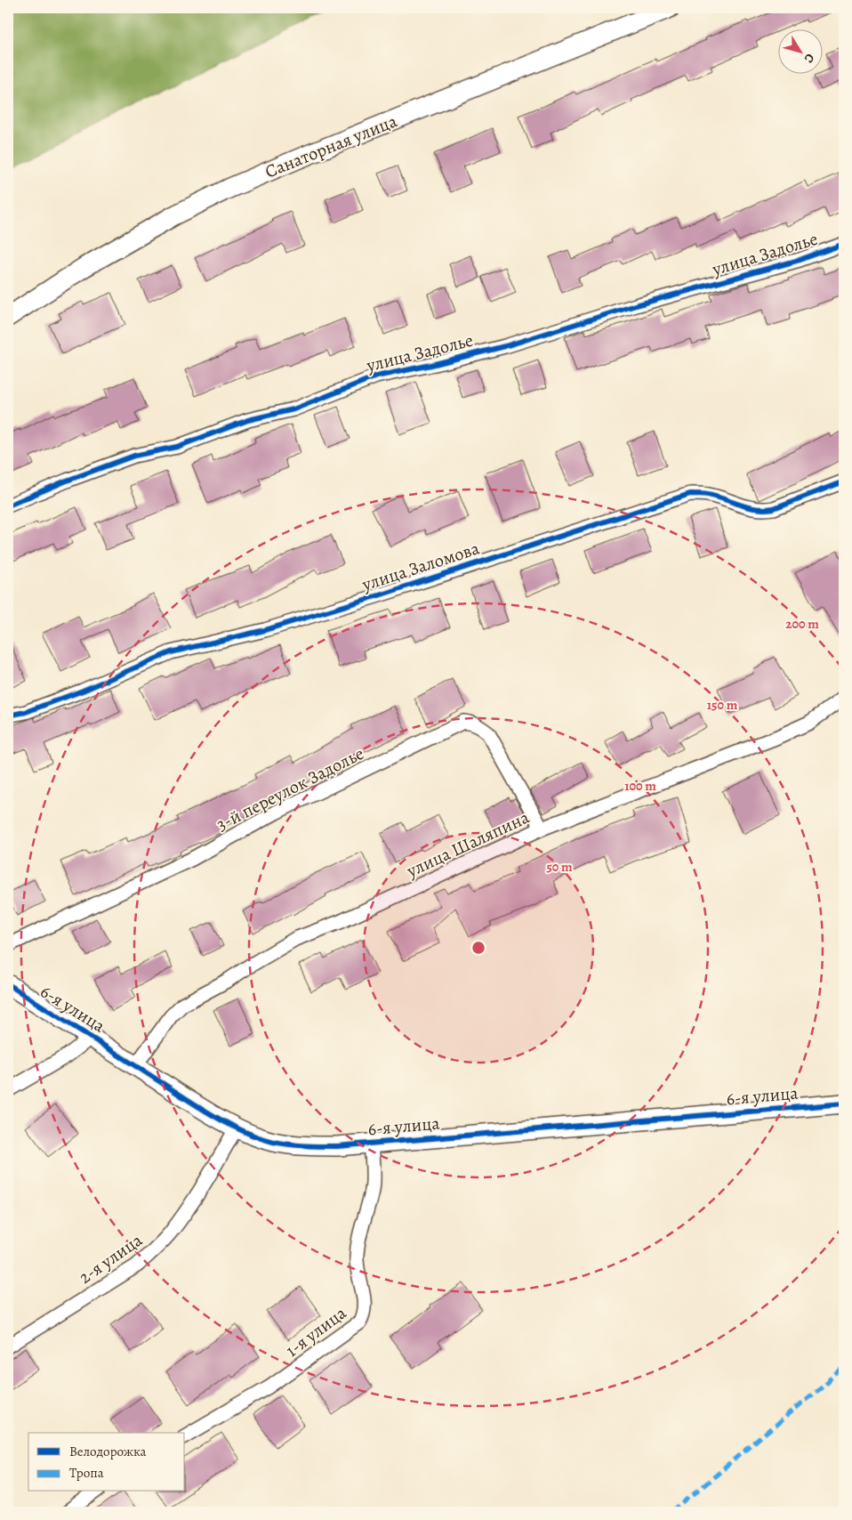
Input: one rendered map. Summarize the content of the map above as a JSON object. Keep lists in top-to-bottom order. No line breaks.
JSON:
{"streets":{"street":["Санаторная улица","улица Задолье","улица Заломова","3-й переулок Задолье","улица Шаляпина","6-я улица","2-я улица","1-я улица"]},"crossings":[["3-й переулок Задолье","улица Шаляпина"],["улица Шаляпина","6-я улица"],["6-я улица","2-я улица"],["6-я улица","1-я улица"]],"legend":["Велодорожка","Тропа"],"north":"bottom right","rings":["200 m","150 m","100 m","50 m"]}
